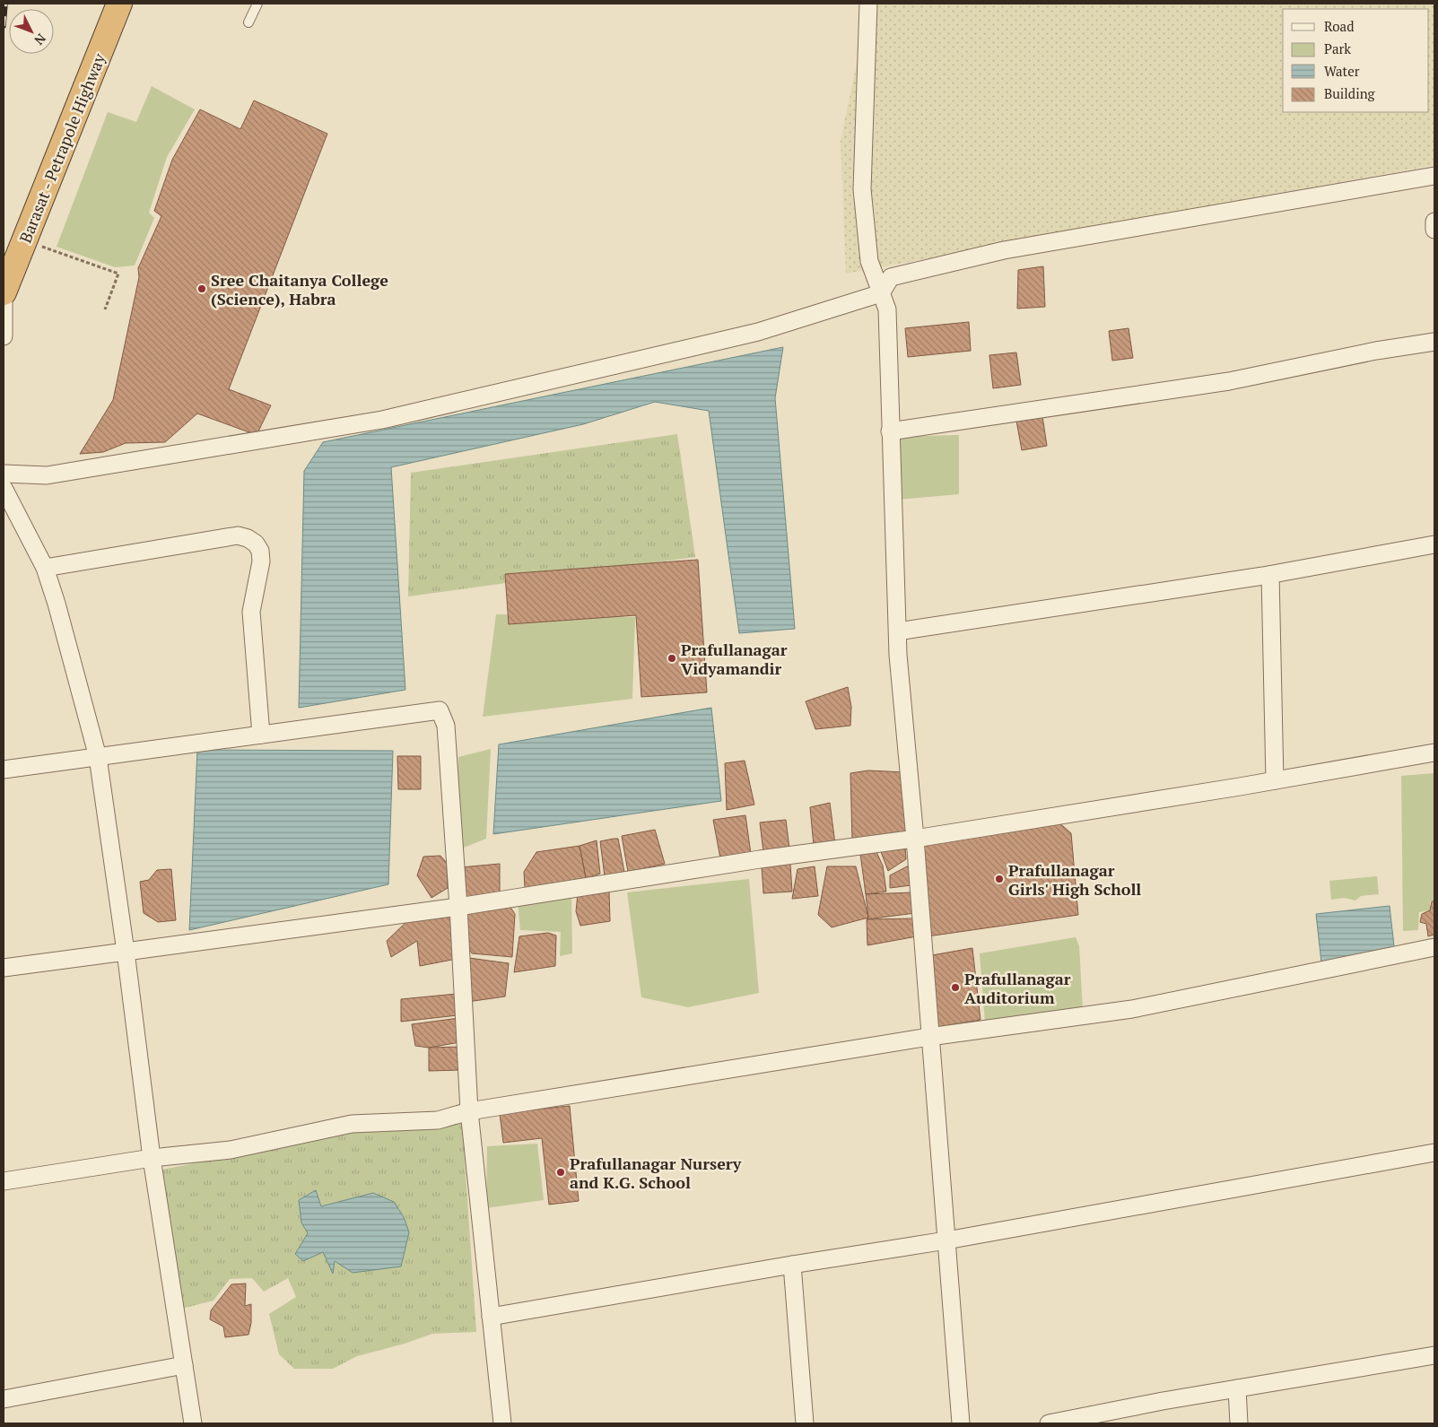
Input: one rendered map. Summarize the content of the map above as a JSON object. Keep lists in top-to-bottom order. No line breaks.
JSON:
{"streets":{"highway":["Barasat - Petrapole Highway"]},"places":["Sree Chaitanya College (Science), Habra","Prafullanagar Vidyamandir","Prafullanagar Girls' High Scholl","Prafullanagar Auditorium","Prafullanagar Nursery and K.G. School"],"legend":["Road","Park","Water","Building"],"north":"bottom right"}
